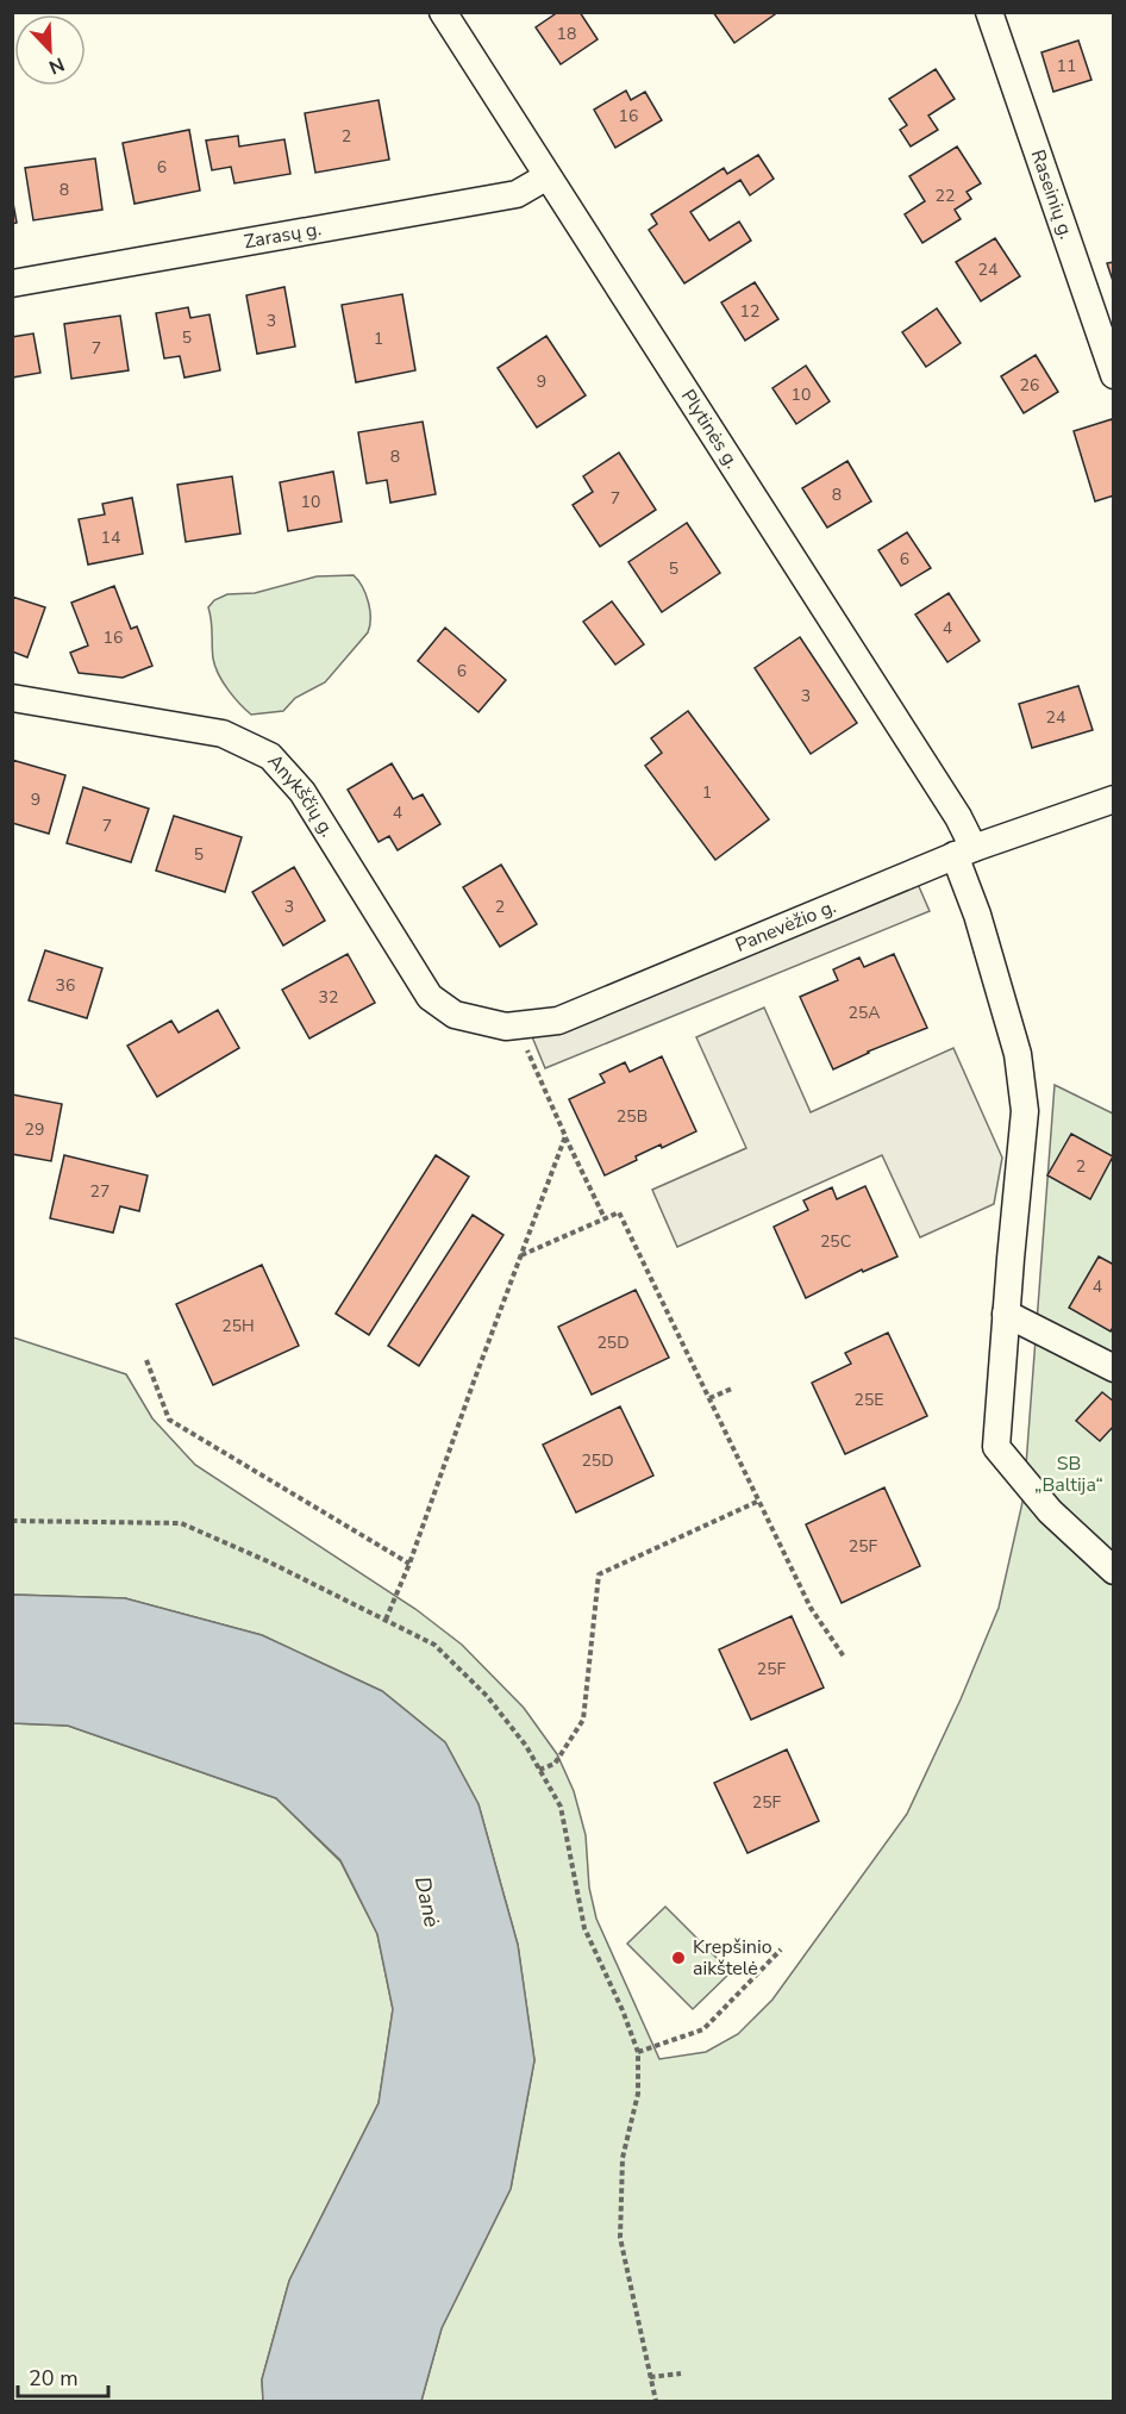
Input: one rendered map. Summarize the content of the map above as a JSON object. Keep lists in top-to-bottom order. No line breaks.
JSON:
{"streets":{"street":["Raseinių g.","Zarasų g.","Plytinės g.","Anykščių g.","Panevėžio g."]},"crossings":[["Zarasų g.","Plytinės g."],["Plytinės g.","Panevėžio g."],["Anykščių g.","Panevėžio g."]],"water":["Danė"],"parks":["SB „Baltija“"],"places":["Krepšinio aikštelė"],"house_numbers":["18","11","16","2","6","8","22","24","12","3","5","1","7","9","26","10","8","8","7","10","14","6","5","4","16","6","3","24","1","9","4","7","5","3","2","36","32","25A","25B","29","2","27","25C","4","25H","25D","25E","25D","25F","25F","25F"],"scale_bar":"20 m","north":"bottom right"}
